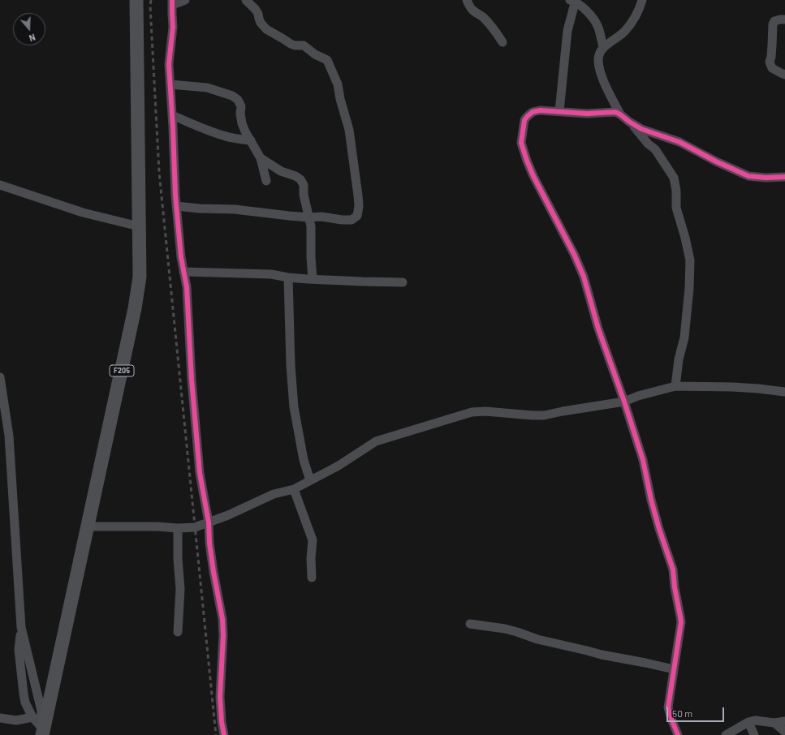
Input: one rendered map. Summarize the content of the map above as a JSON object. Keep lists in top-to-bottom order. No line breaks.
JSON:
{"streets":{"main road":["F205"]},"scale_bar":"50 m","north":"bottom"}
